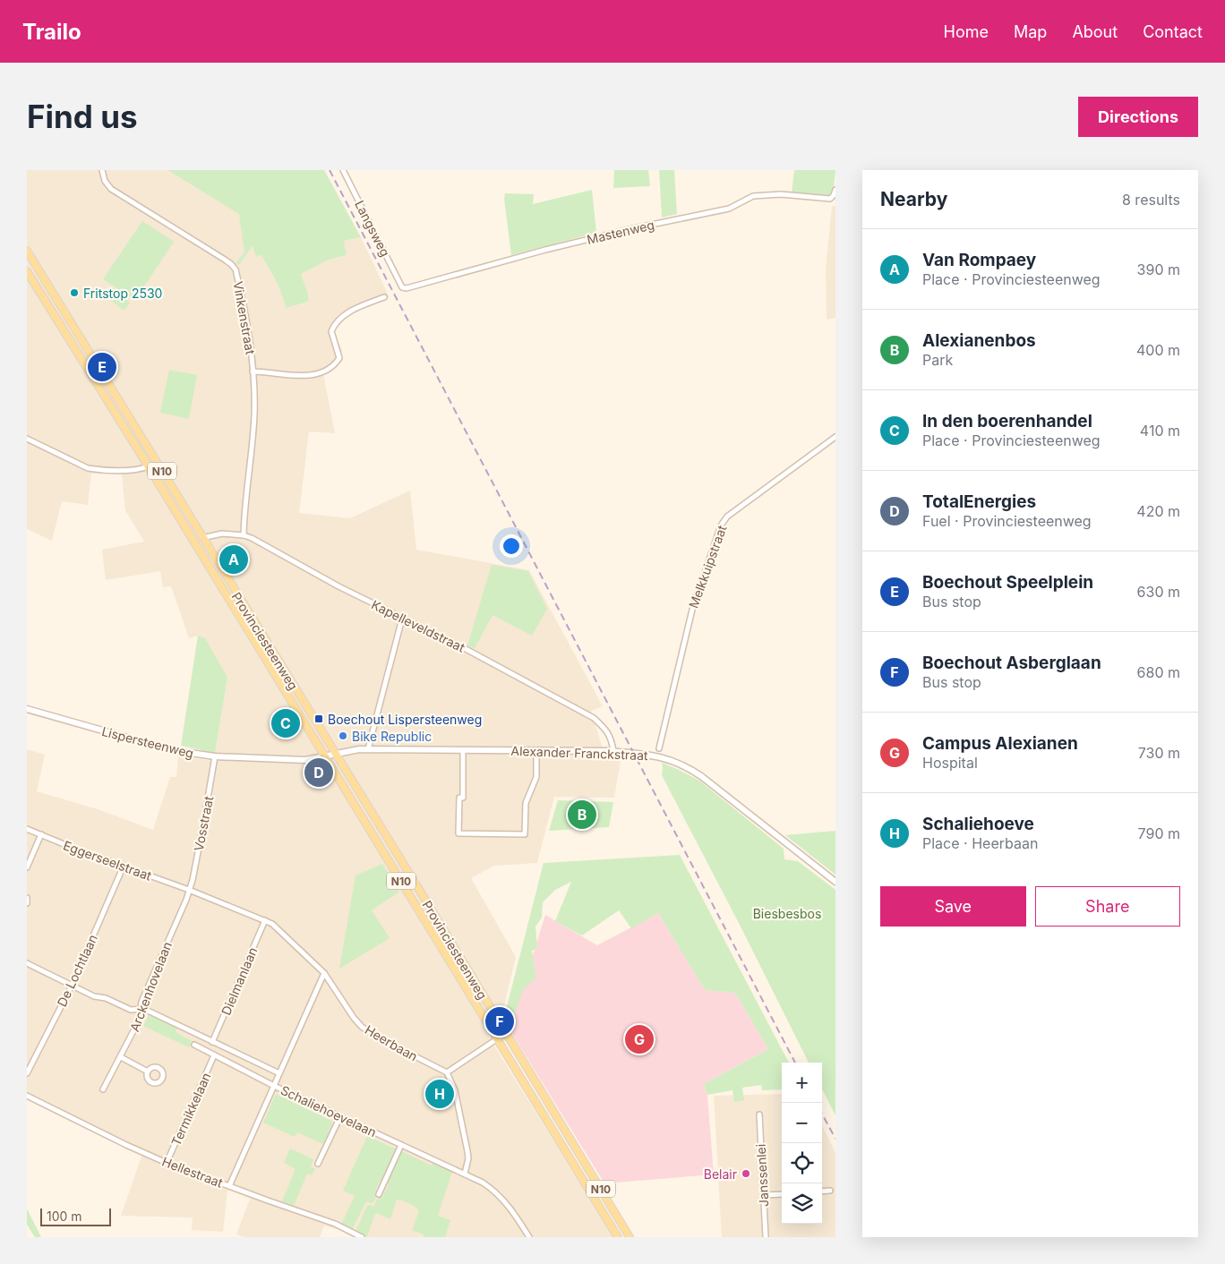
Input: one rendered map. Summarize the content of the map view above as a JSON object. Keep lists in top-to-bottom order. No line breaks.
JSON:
{"streets":{"main road":["N10","Provinciesteenweg"],"street":["Langsweg","Mastenweg","Vinkenstraat","Melkkuipstraat","Kapelleveldstraat","Lispersteenweg","Alexander Franckstraat","Vosstraat","Eggerseelstraat","De Lochtlaan","Dielmanlaan","Arckenhovelaan","Heerbaan","Termikkelaan","Schaliehoevelaan","Hellestraat","Janssenlei"]},"crossings":[["Langsweg","Mastenweg"],["Vinkenstraat","Kapelleveldstraat"],["Kapelleveldstraat","Provinciesteenweg"],["Kapelleveldstraat","Alexander Franckstraat"],["Provinciesteenweg","Lispersteenweg"],["Provinciesteenweg","Alexander Franckstraat"],["Lispersteenweg","Alexander Franckstraat"],["Lispersteenweg","Vosstraat"],["Vosstraat","Eggerseelstraat"],["Vosstraat","Arckenhovelaan"],["Vosstraat","Heerbaan"],["Eggerseelstraat","De Lochtlaan"],["Eggerseelstraat","Arckenhovelaan"],["Eggerseelstraat","Heerbaan"],["De Lochtlaan","Schaliehoevelaan"],["Dielmanlaan","Heerbaan"],["Dielmanlaan","Schaliehoevelaan"],["Arckenhovelaan","Heerbaan"],["Arckenhovelaan","Schaliehoevelaan"],["Termikkelaan","Schaliehoevelaan"],["Termikkelaan","Hellestraat"]],"parks":["Biesbesbos"],"places":{"other":["Fritstop 2530","Bike Republic","Belair"],"transit":["Boechout Lispersteenweg"]},"scale_bar":"100 m","page":{"header":"Trailo","nav":["Home","Map","About","Contact"],"buttons":["Directions",["Save","Share"]],"title":"Find us","heading":["Nearby","8 results"],"list":[{"mark":"A","name":"Van Rompaey","note":"Place · Provinciesteenweg","value":"390 m"},{"mark":"B","name":"Alexianenbos","note":"Park","value":"400 m"},{"mark":"C","name":"In den boerenhandel","note":"Place · Provinciesteenweg","value":"410 m"},{"mark":"D","name":"TotalEnergies","note":"Fuel · Provinciesteenweg","value":"420 m"},{"mark":"E","name":"Boechout Speelplein","note":"Bus stop","value":"630 m"},{"mark":"F","name":"Boechout Asberglaan","note":"Bus stop","value":"680 m"},{"mark":"G","name":"Campus Alexianen","note":"Hospital","value":"730 m"},{"mark":"H","name":"Schaliehoeve","note":"Place · Heerbaan","value":"790 m"}],"pins":["E","A","C","D","B","F","G","H"],"map_buttons":["+","−"],"scale":"100 m"}}
